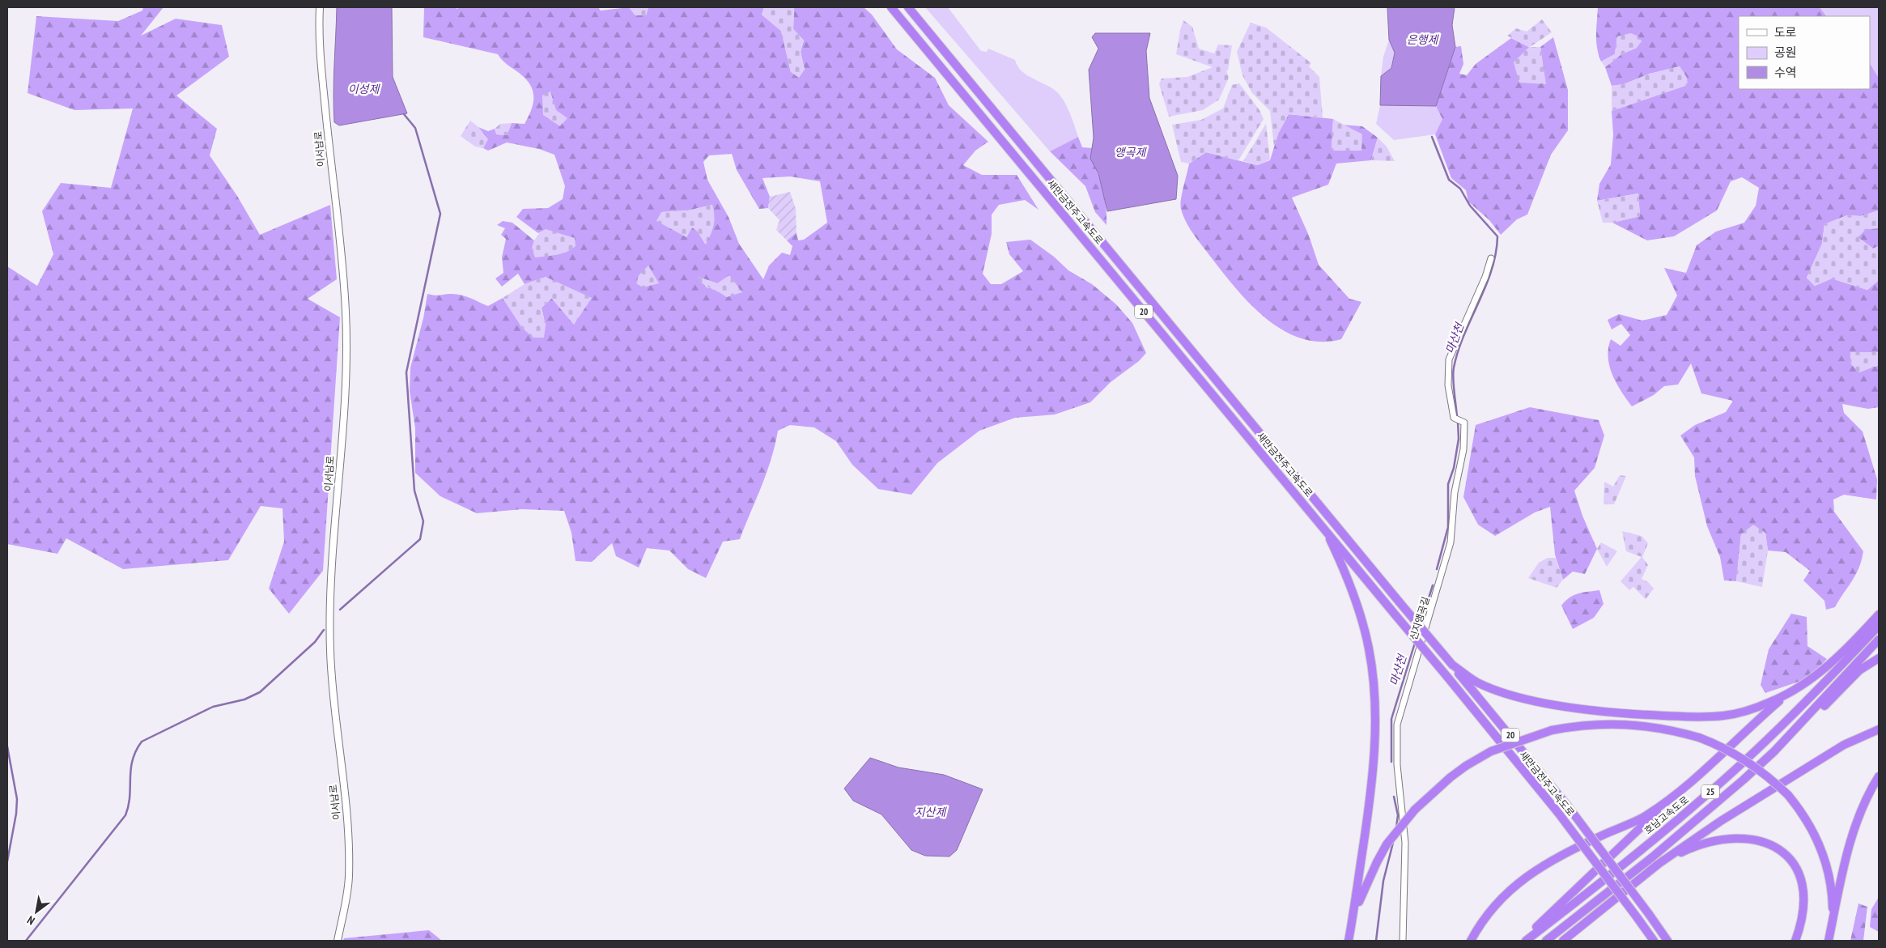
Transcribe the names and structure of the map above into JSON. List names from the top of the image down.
{
  "streets": {
    "highway": [
      "새만금전주고속도로",
      "20",
      "25",
      "호남고속도로"
    ],
    "main road": ["이서남로"],
    "street": ["신지앵곡길"]
  },
  "water": [
    "은행제",
    "이성제",
    "앵곡제",
    "마산천",
    "지산제"
  ],
  "legend": ["도로", "공원", "수역"],
  "north": "bottom left"
}
